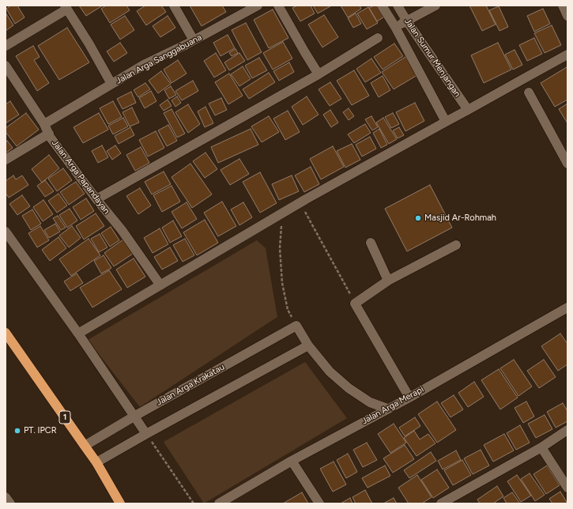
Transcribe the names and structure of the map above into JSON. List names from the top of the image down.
{
  "streets": {
    "highway": ["1"],
    "street": [
      "Jalan Sumur Menjangan",
      "Jalan Arga Sanggabuana",
      "Jalan Arga Papandayan",
      "Jalan Arga Krakatau",
      "Jalan Arga Merapi"
    ]
  },
  "crossings": [
    ["Jalan Arga Sanggabuana", "Jalan Arga Papandayan"],
    ["Jalan Arga Krakatau", "1"]
  ],
  "places": ["Masjid Ar-Rohmah", "PT. IPCR"]
}
